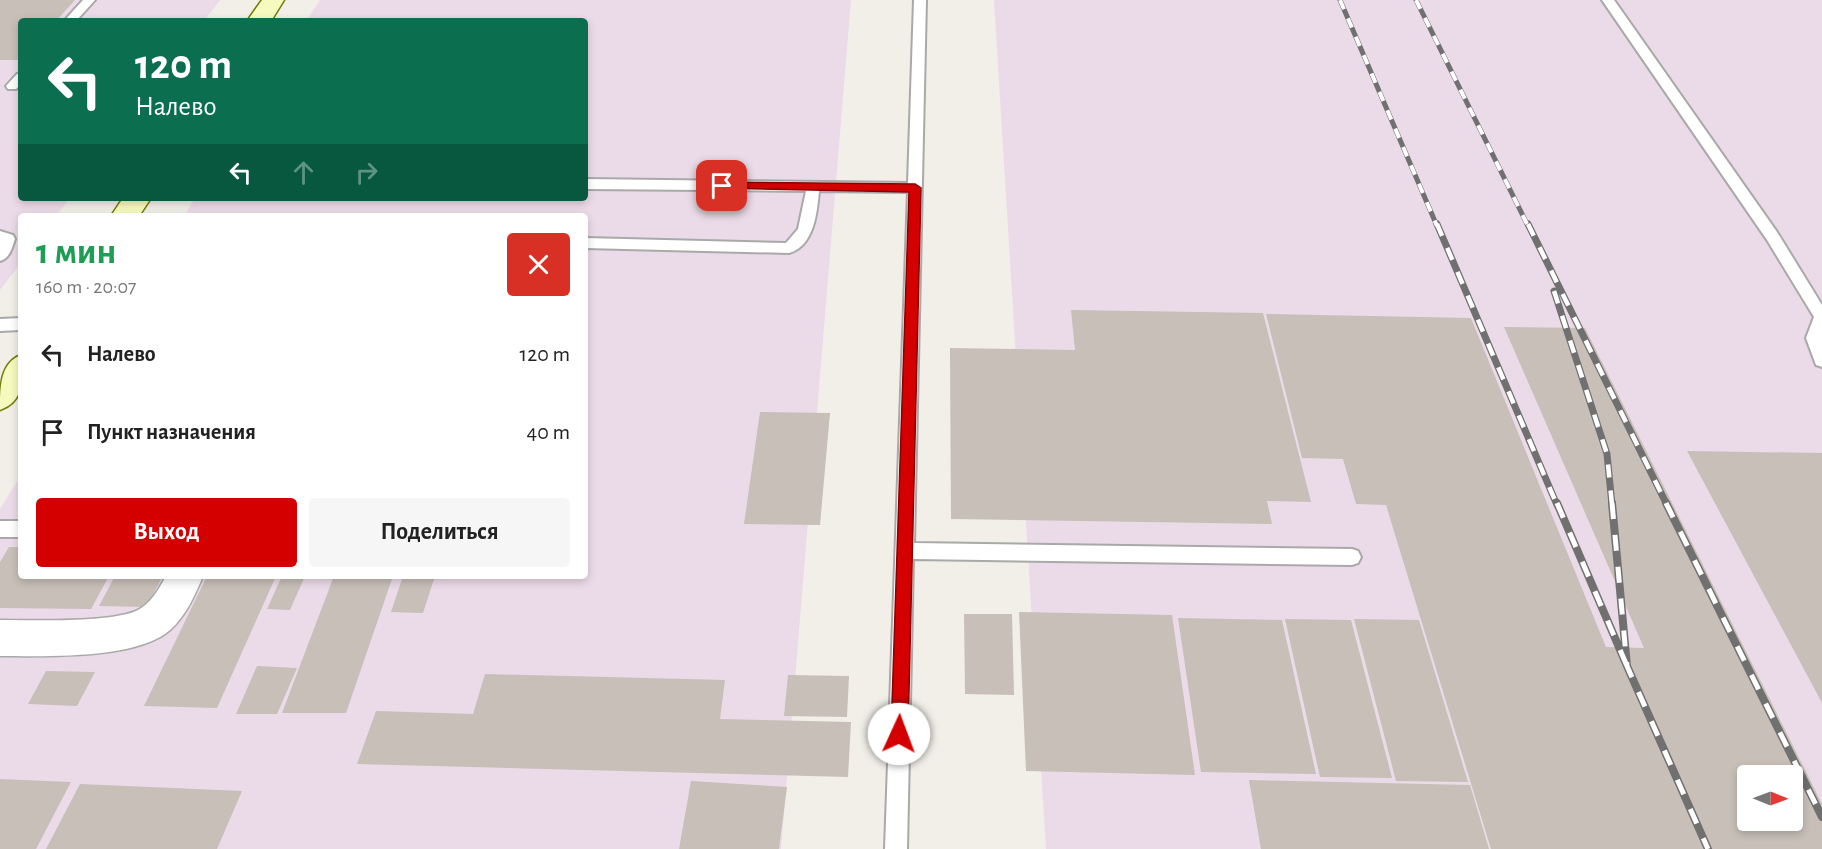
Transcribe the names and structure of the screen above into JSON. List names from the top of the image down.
{
  "north": "right",
  "page": {
    "turn": ["120 m", "Налево"],
    "heading": ["1 мин", "160 m · 20:07"],
    "list": [
      {
        "name": "Налево",
        "value": "120 m"
      },
      {
        "name": "Пункт назначения",
        "value": "40 m"
      }
    ],
    "buttons": ["Выход", "Поделиться"]
  }
}
